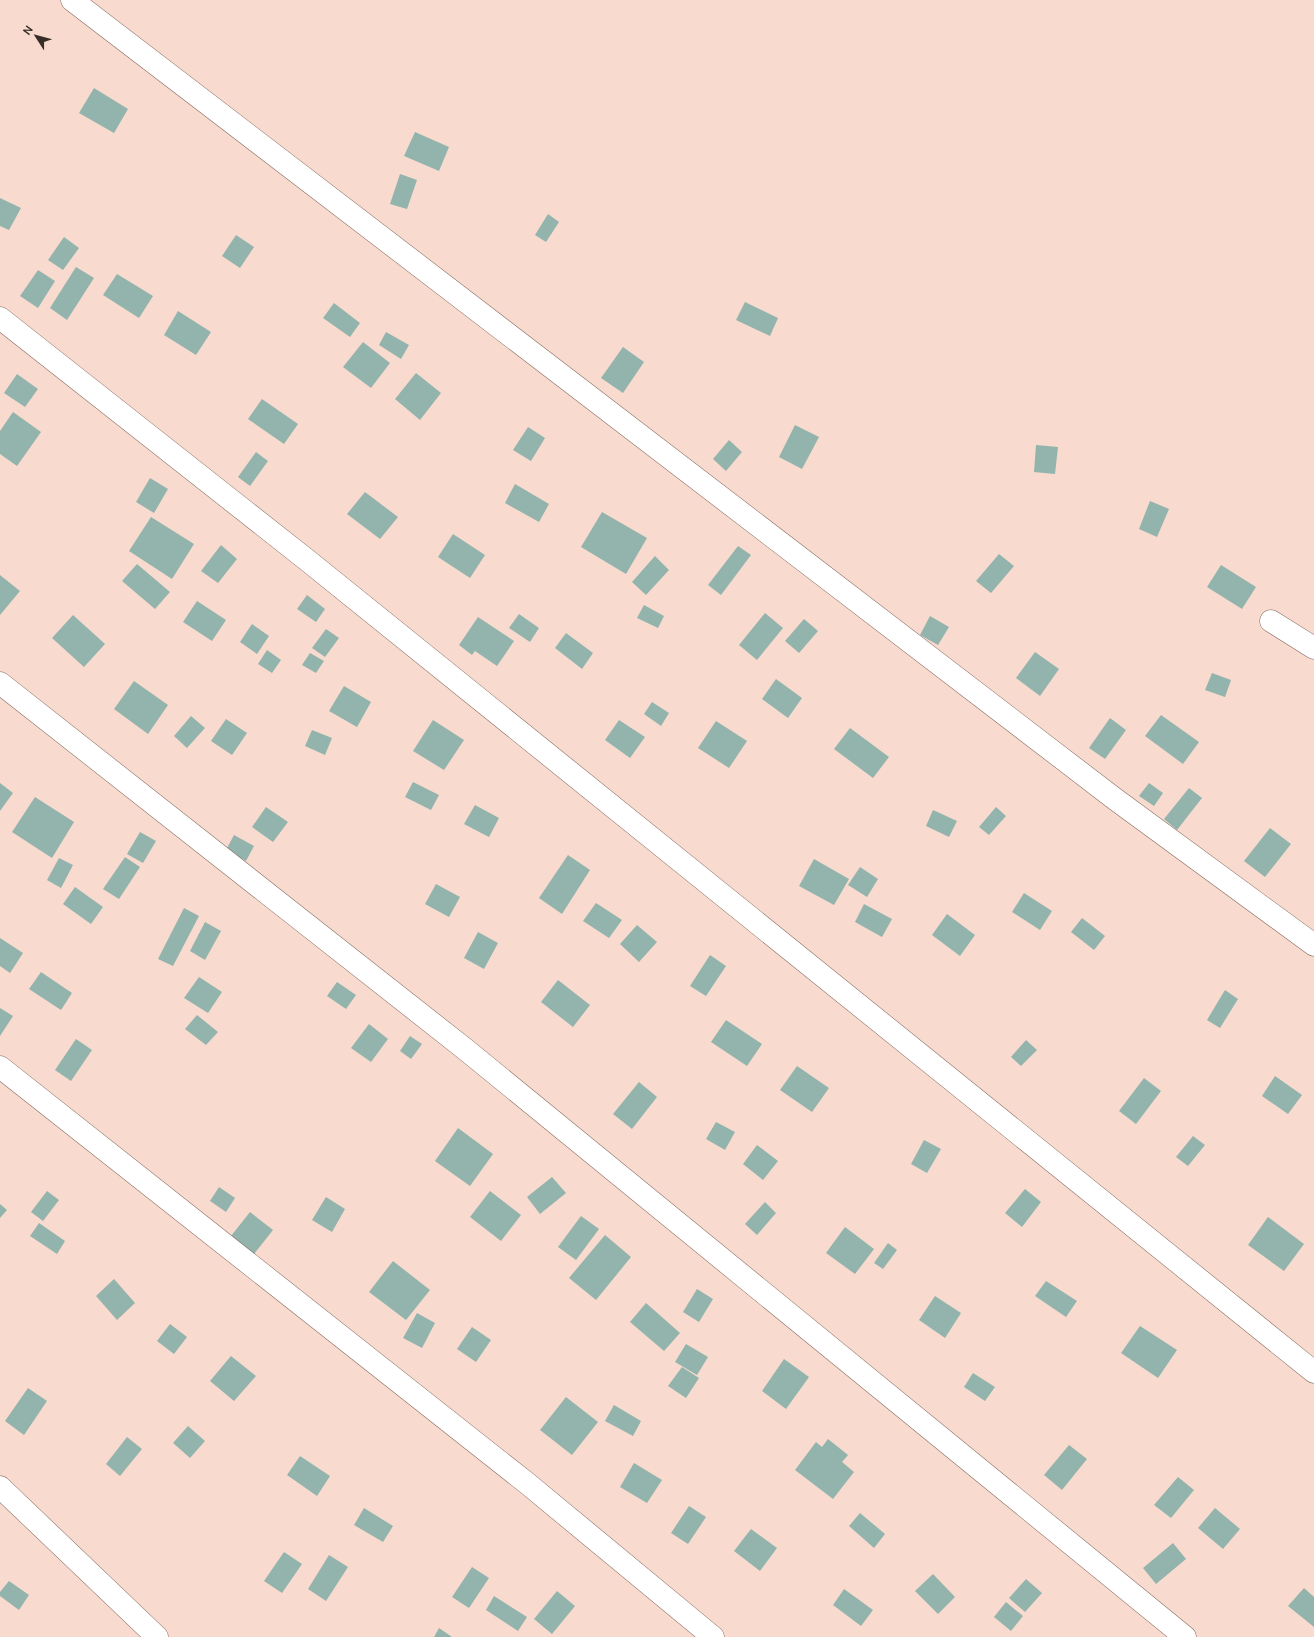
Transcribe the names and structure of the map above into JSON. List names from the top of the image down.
{
  "north": "top left"
}
